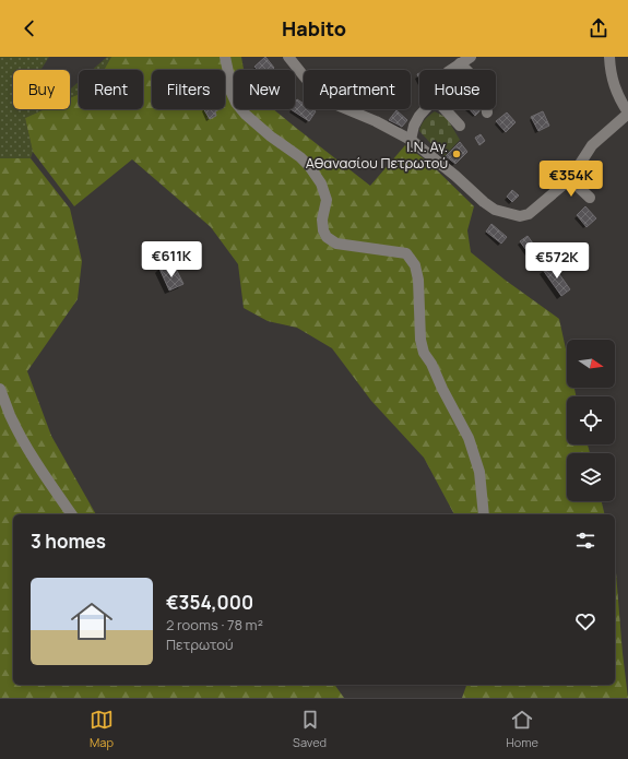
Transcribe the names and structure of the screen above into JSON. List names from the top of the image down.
{
  "places": ["Ι.Ν. Αγ. Αθανασίου Πετρωτού"],
  "north": "right",
  "page": {
    "header": "Habito",
    "chip": [
      "Buy",
      "Rent",
      "Filters",
      "New",
      "Apartment",
      "House"
    ],
    "price": ["€354K", "€611K", "€572K"],
    "heading": "3 homes",
    "list": [
      {
        "name": "€354,000",
        "note": "2 rooms · 78 m² · Πετρωτού"
      }
    ],
    "tabs": ["Map", "Saved", "Home"]
  }
}
